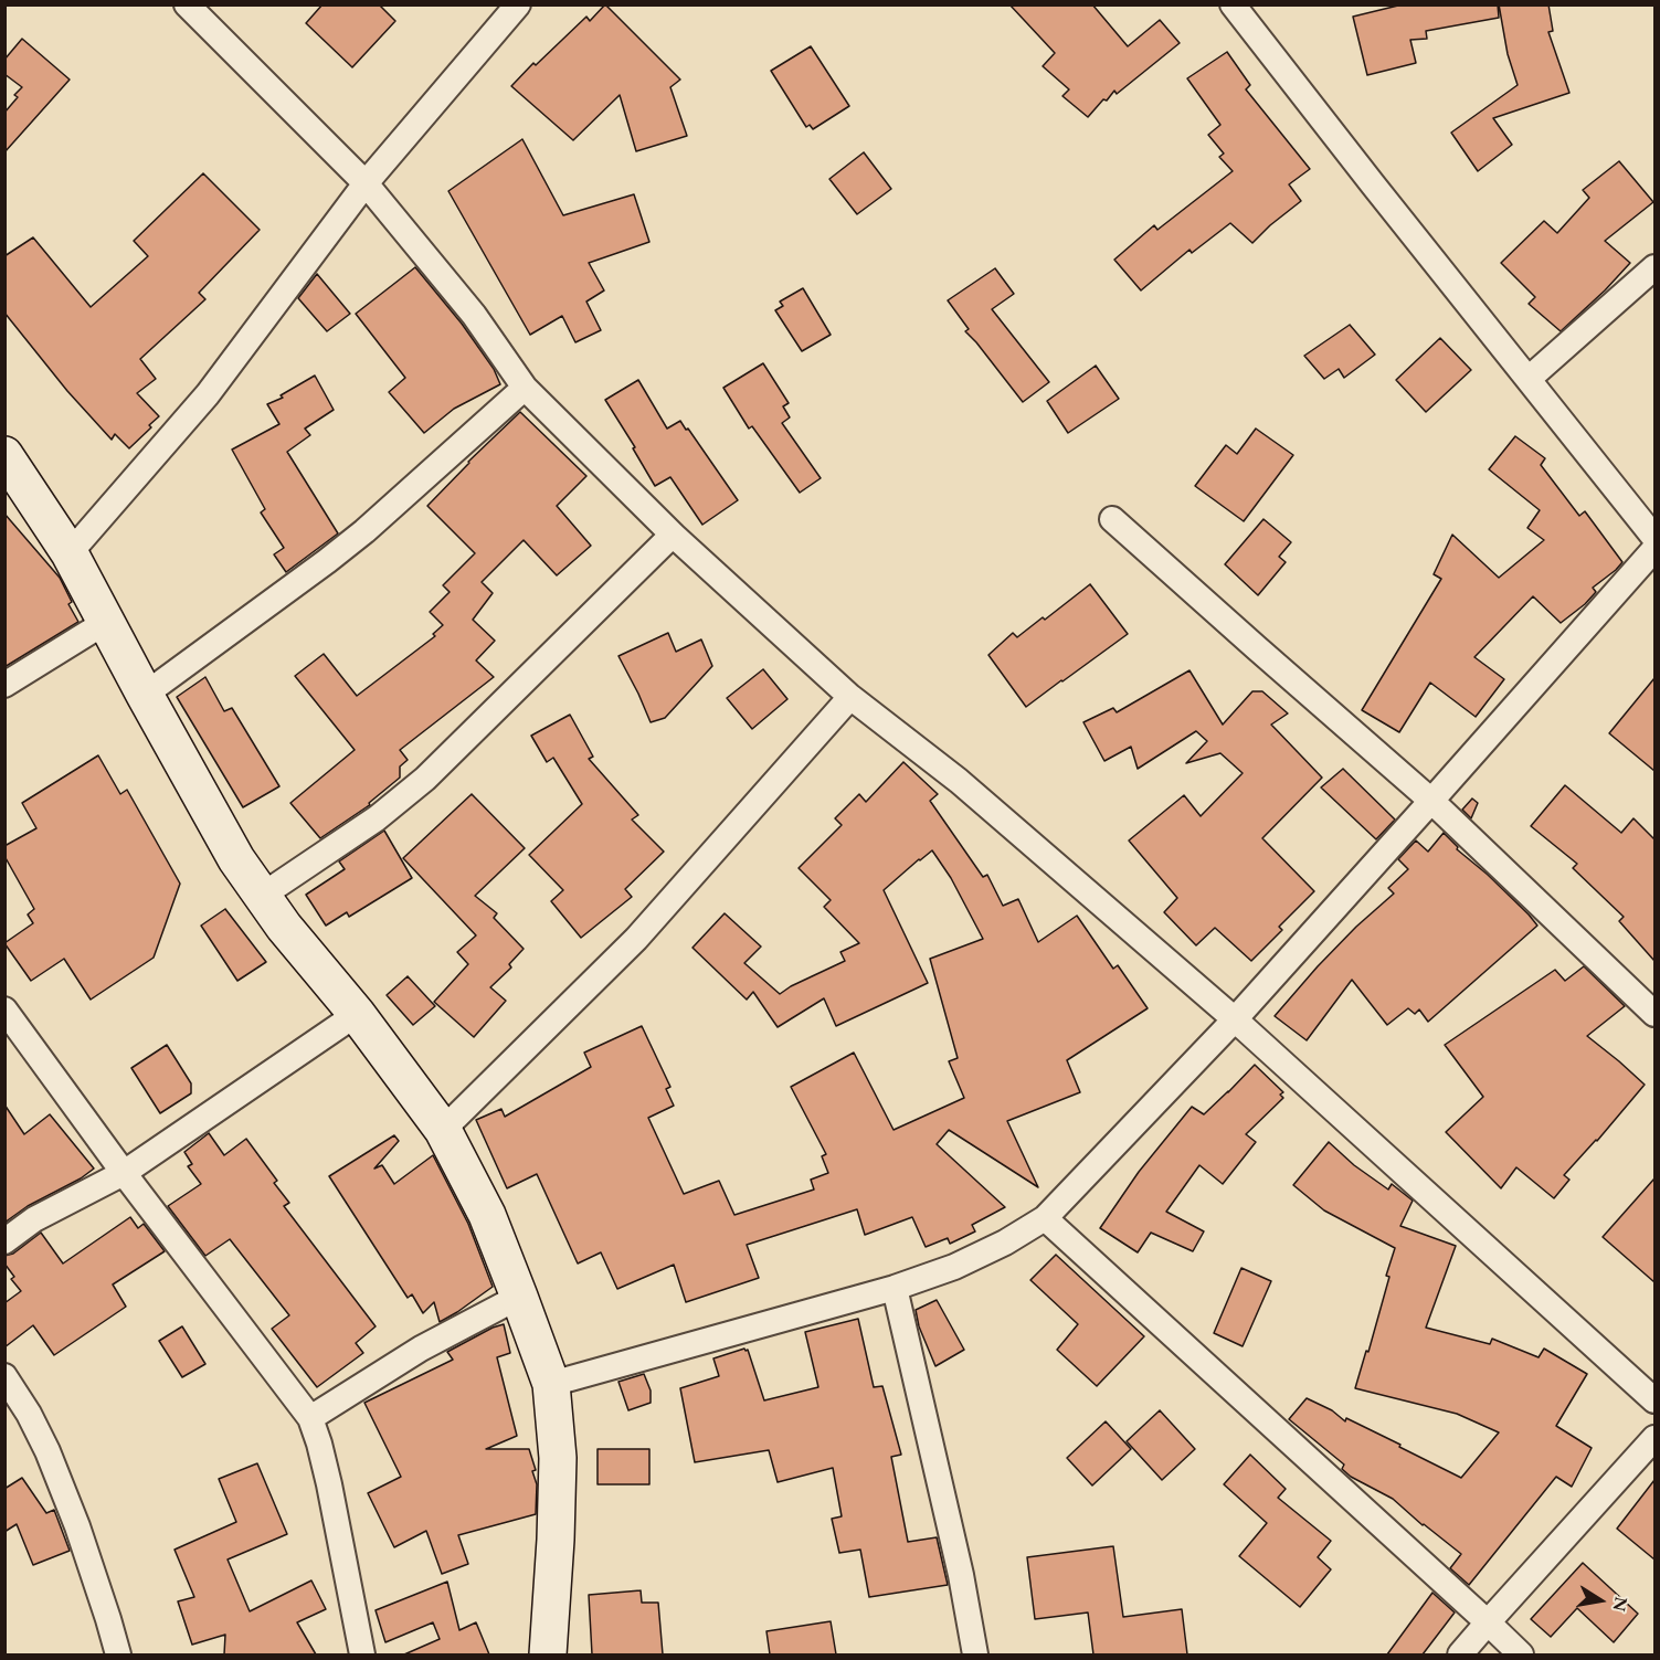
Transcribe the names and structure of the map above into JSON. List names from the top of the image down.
{
  "north": "right"
}
